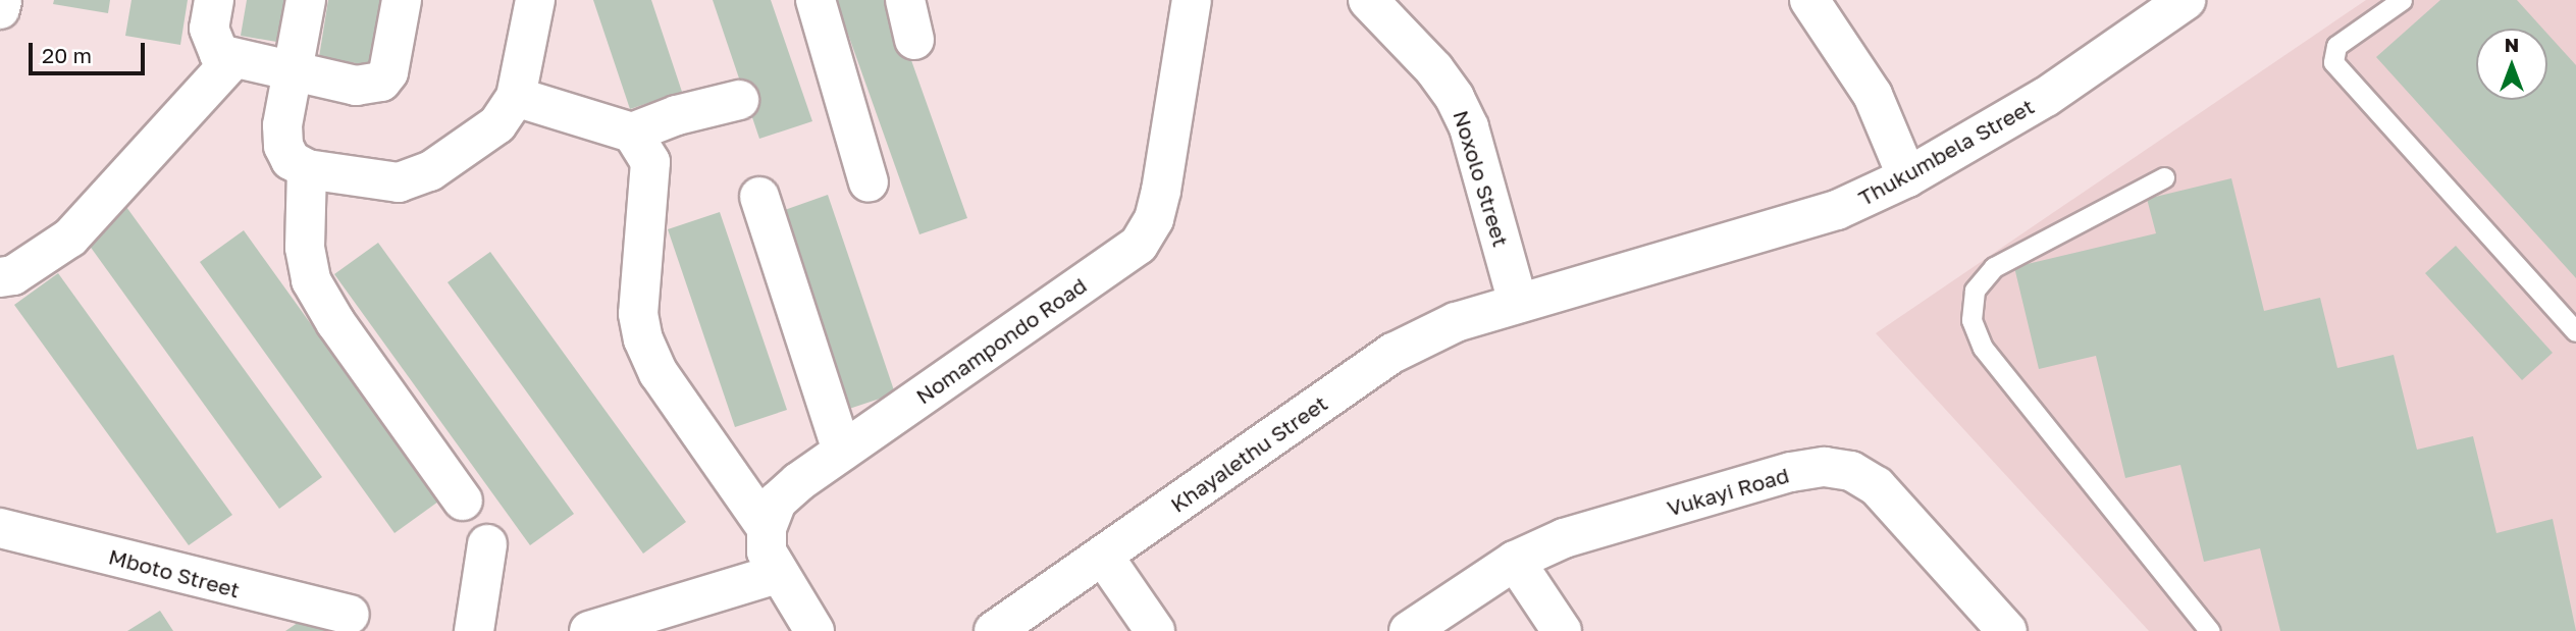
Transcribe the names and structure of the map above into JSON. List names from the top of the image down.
{
  "streets": {
    "street": [
      "Thukumbela Street",
      "Noxolo Street",
      "Nomampondo Road",
      "Khayalethu Street",
      "Vukayi Road",
      "Mboto Street"
    ]
  },
  "crossings": [
    ["Thukumbela Street", "Noxolo Street"],
    ["Thukumbela Street", "Khayalethu Street"],
    ["Noxolo Street", "Khayalethu Street"]
  ],
  "scale_bar": "20 m",
  "north": "top"
}
